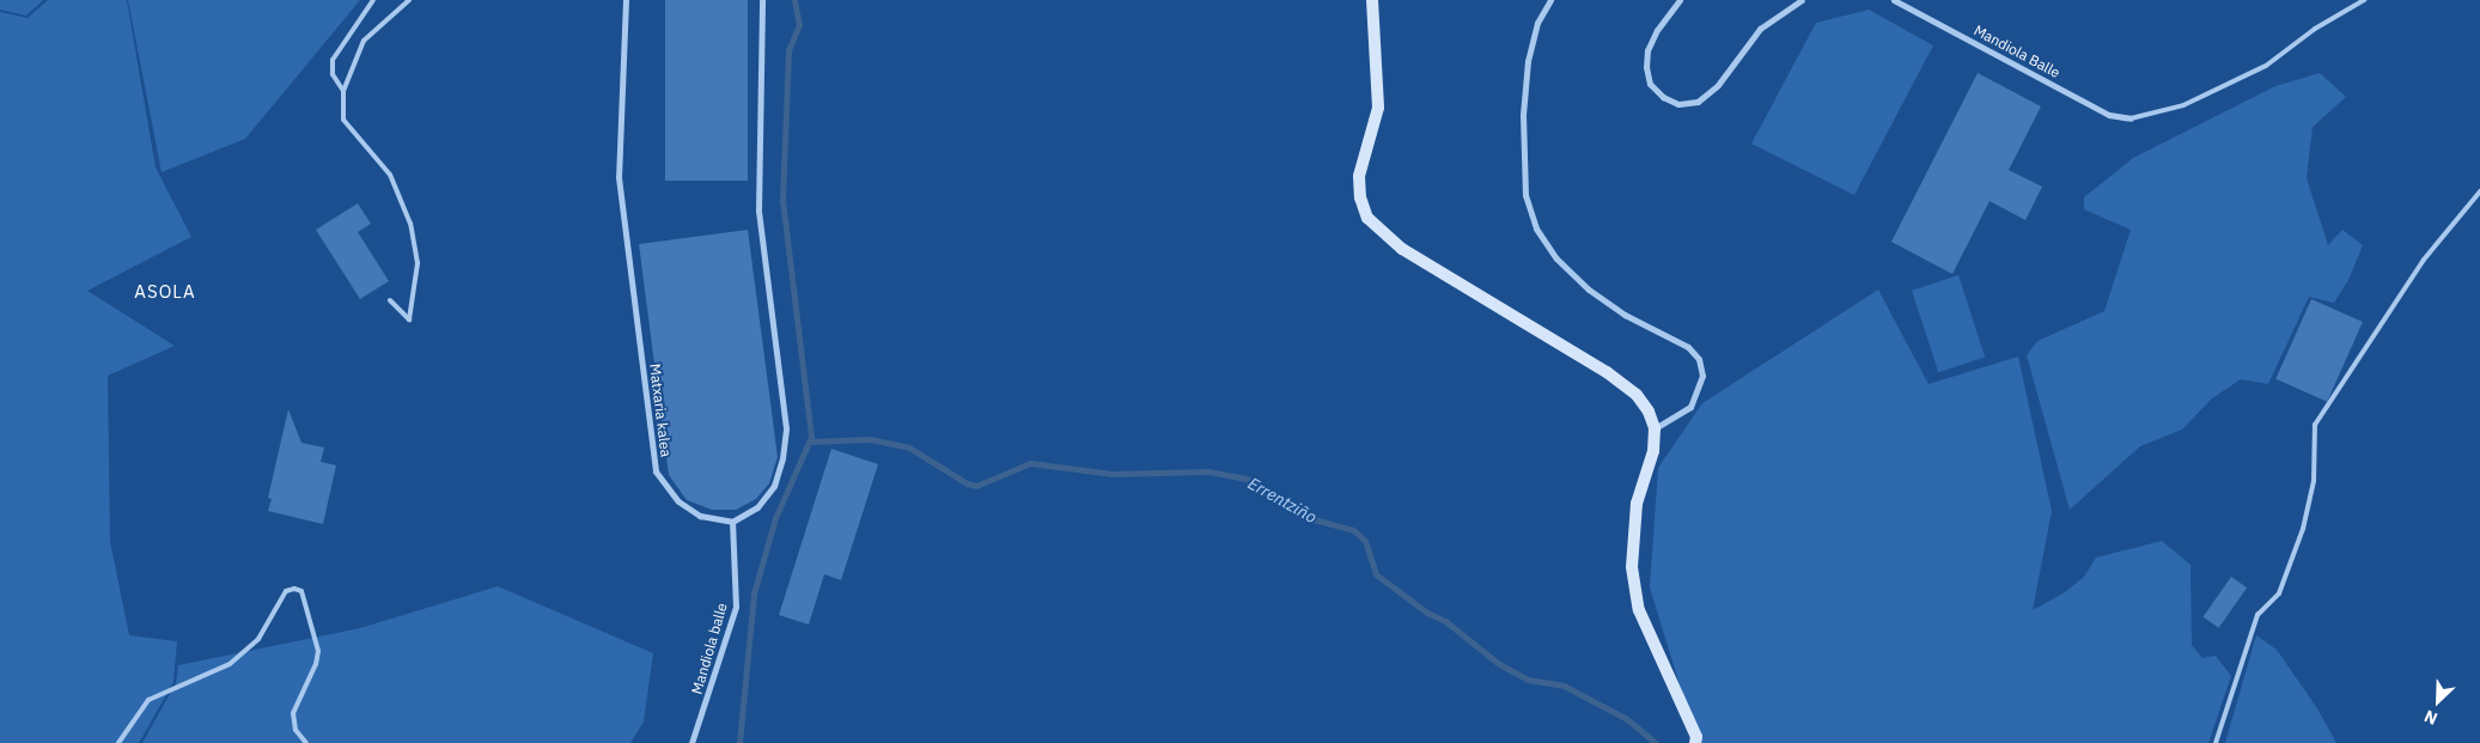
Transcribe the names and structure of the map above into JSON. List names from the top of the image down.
{
  "streets": {
    "street": ["Mandiola Balle", "Matxaria kalea", "Mandiola balle"]
  },
  "crossings": [
    ["Matxaria kalea", "Mandiola balle"]
  ],
  "districts": ["ASOLA"],
  "water": ["Errentziño"],
  "north": "bottom left"
}
